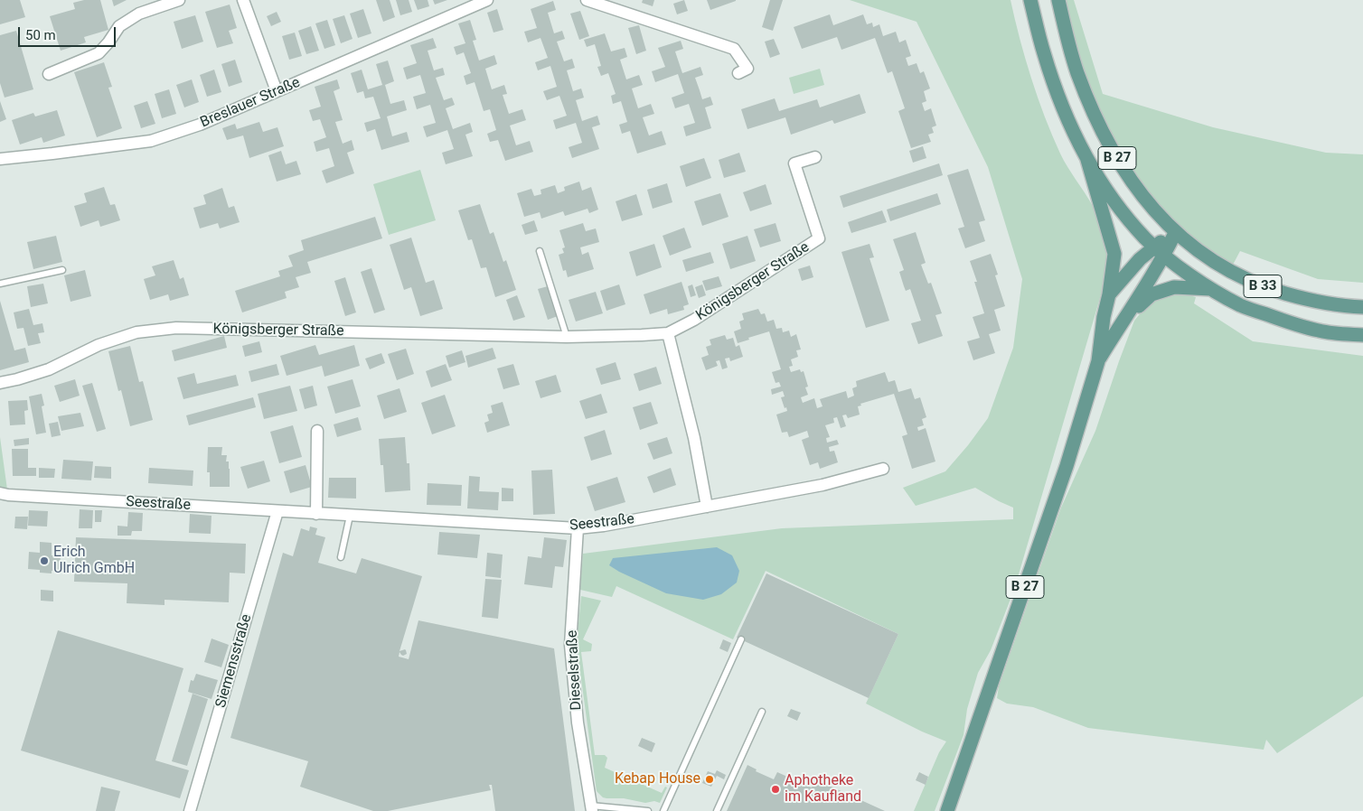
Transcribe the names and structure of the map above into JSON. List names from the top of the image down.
{
  "streets": {
    "main road": ["B 27", "B 33"],
    "street": [
      "Breslauer Straße",
      "Königsberger Straße",
      "Seestraße",
      "Siemensstraße",
      "Dieselstraße"
    ]
  },
  "crossings": [
    ["B 27", "B 33"],
    ["Seestraße", "Siemensstraße"],
    ["Seestraße", "Dieselstraße"]
  ],
  "places": ["Erich Ulrich GmbH", "Kebap House", "Aphotheke im Kaufland"],
  "scale_bar": "50 m"
}
